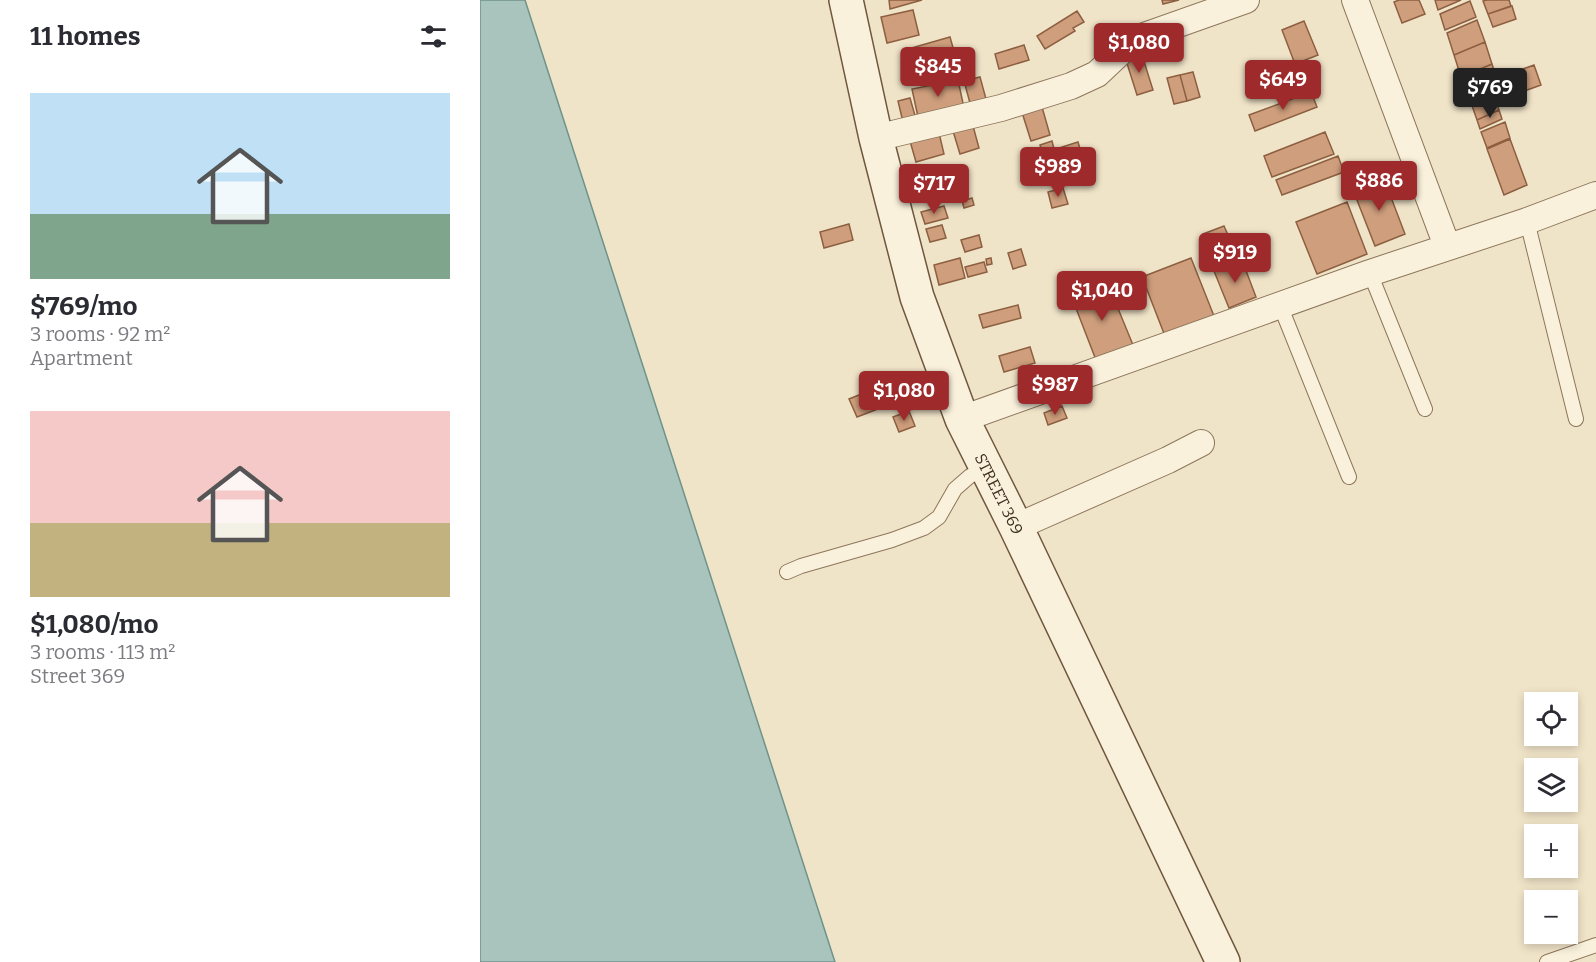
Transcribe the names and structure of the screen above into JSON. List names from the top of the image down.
{
  "streets": {
    "main road": ["STREET 369"]
  },
  "page": {
    "heading": "11 homes",
    "price": [
      "$1,080",
      "$845",
      "$649",
      "$769",
      "$989",
      "$886",
      "$717",
      "$919",
      "$1,040",
      "$987",
      "$1,080"
    ],
    "list": [
      {
        "name": "$769/mo",
        "note": "3 rooms · 92 m² · Apartment"
      },
      {
        "name": "$1,080/mo",
        "note": "3 rooms · 113 m² · Street 369"
      }
    ],
    "map_buttons": ["+", "−"]
  }
}
